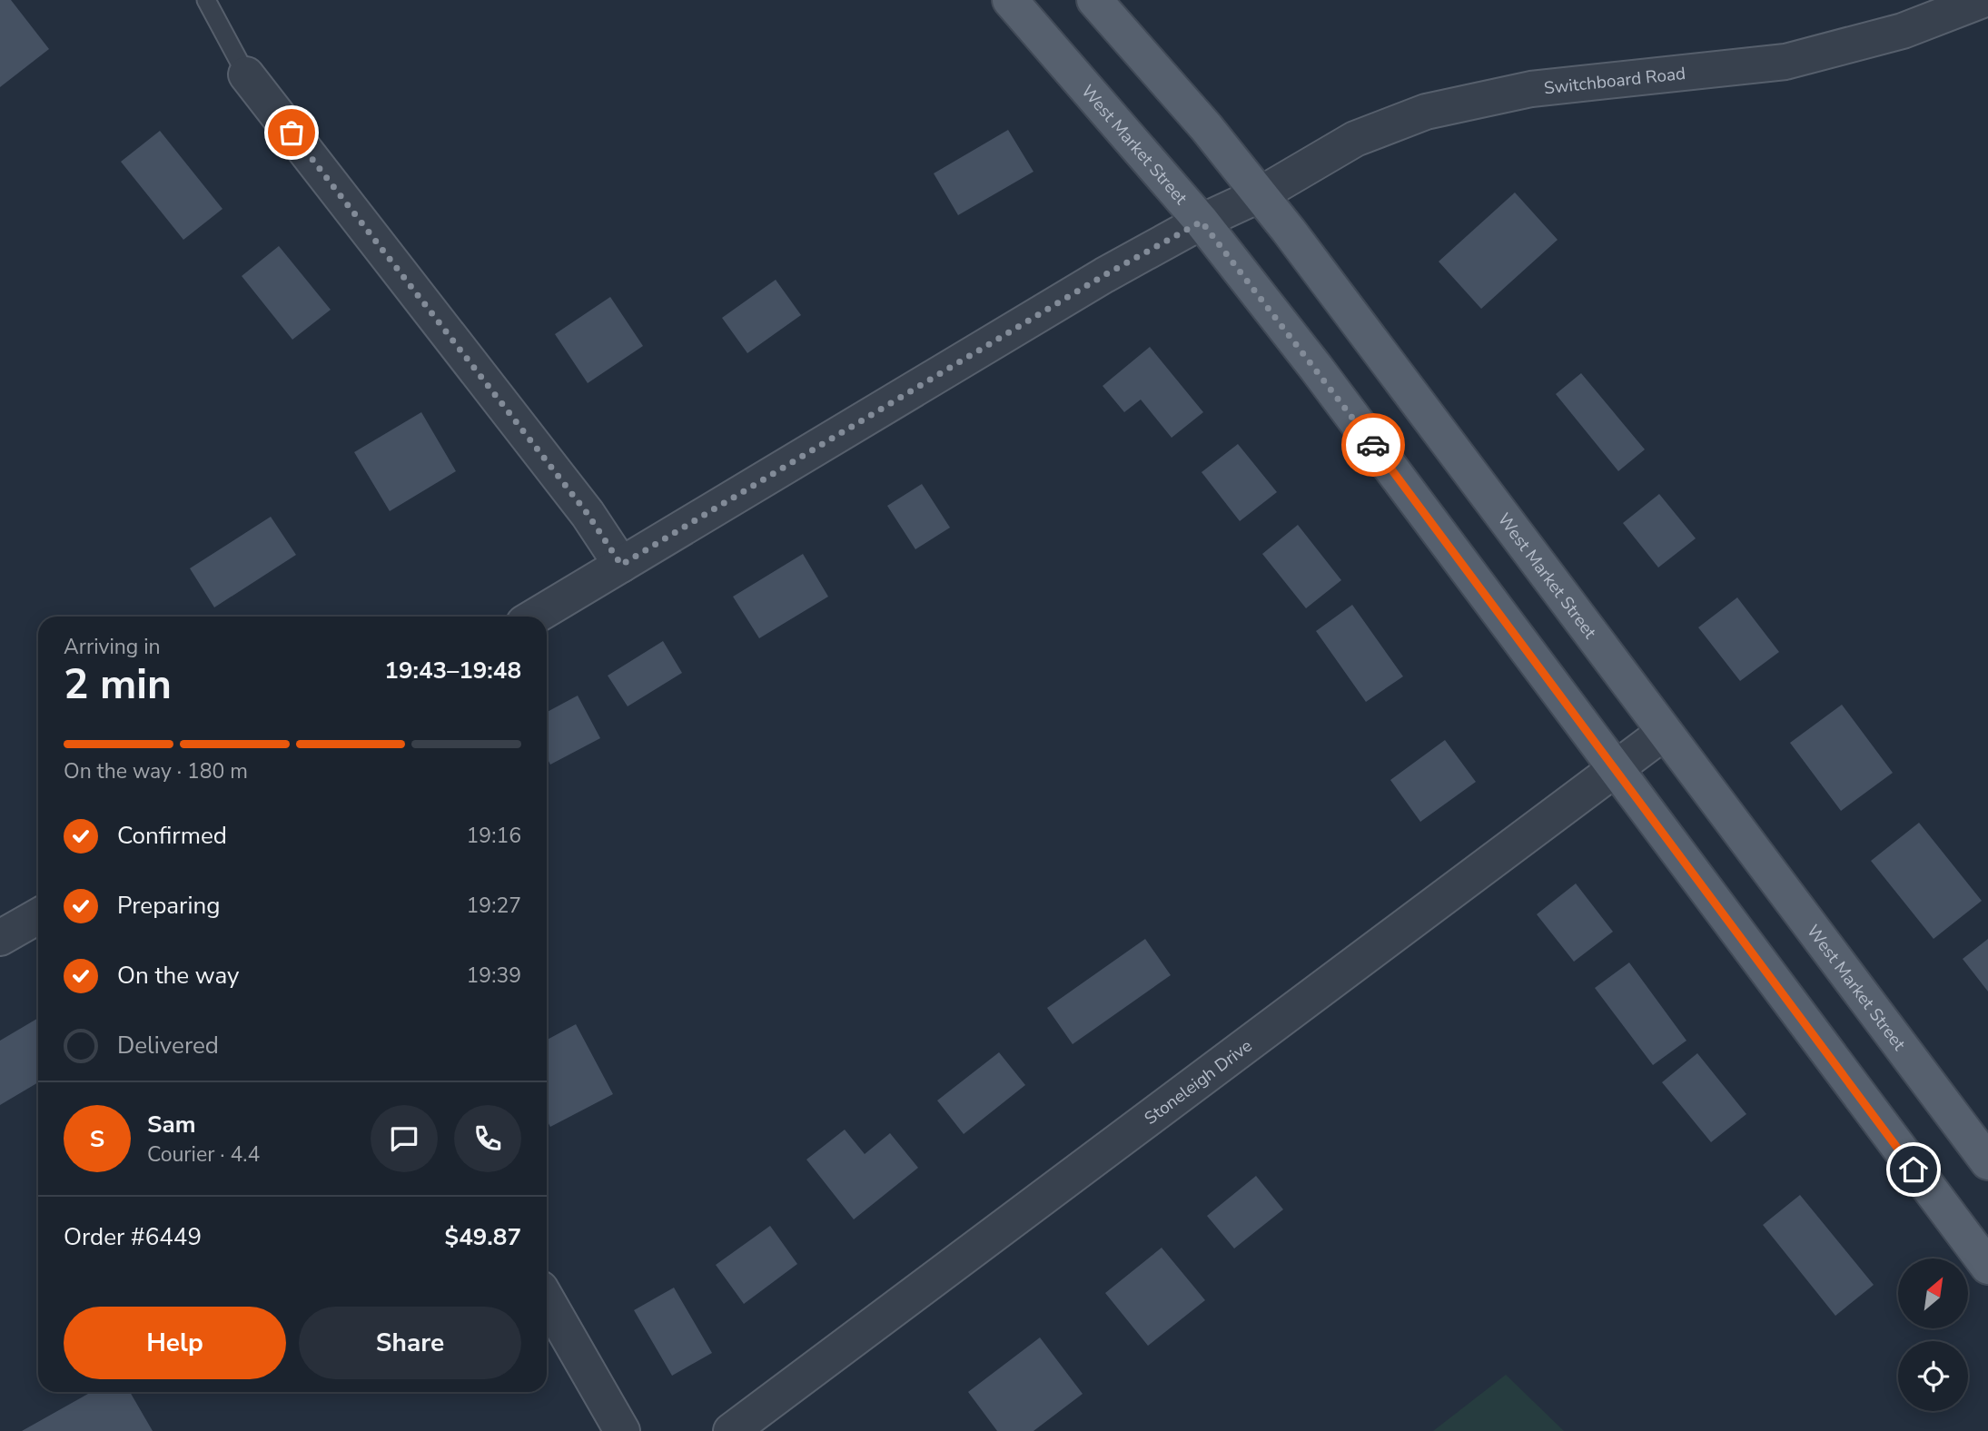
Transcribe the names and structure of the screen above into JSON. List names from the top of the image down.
{
  "streets": {
    "main road": ["West Market Street"],
    "street": ["Switchboard Road", "Stoneleigh Drive"]
  },
  "crossings": [
    ["Switchboard Road", "West Market Street"],
    ["West Market Street", "Stoneleigh Drive"]
  ],
  "north": "top right",
  "page": {
    "heading": ["2 min", "Arriving in", "19:43–19:48"],
    "panel": [
      "Sam",
      "Courier · 4.4",
      "Order #6449",
      "$49.87"
    ],
    "bar": "On the way · 180 m",
    "list": [
      ["Confirmed", "19:16"],
      ["Preparing", "19:27"],
      ["On the way", "19:39"],
      "Delivered"
    ],
    "round": "S",
    "buttons": ["Help", "Share"]
  }
}
